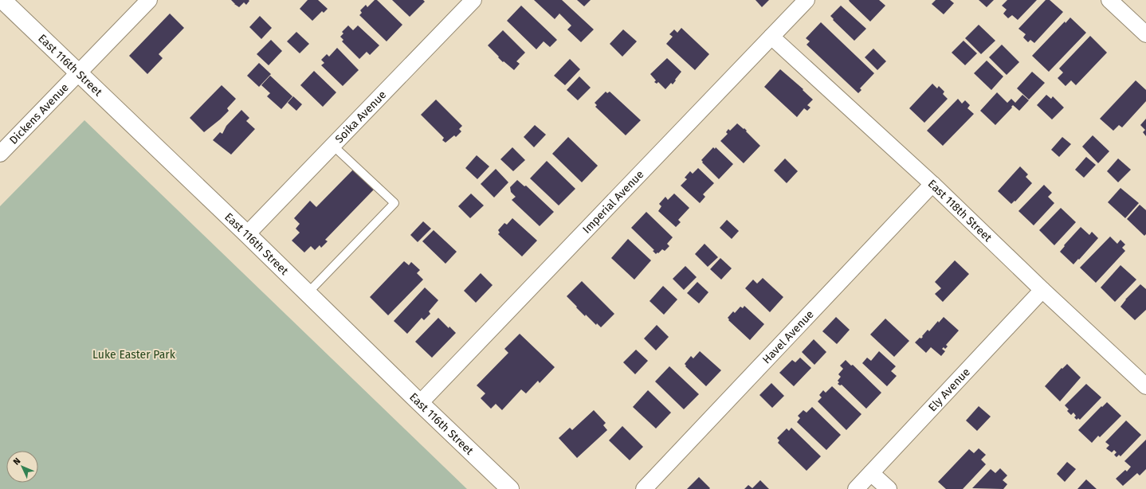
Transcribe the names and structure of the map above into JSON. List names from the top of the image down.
{
  "streets": {
    "main road": ["East 116th Street"],
    "street": [
      "Dickens Avenue",
      "Soika Avenue",
      "Imperial Avenue",
      "East 118th Street",
      "Havel Avenue",
      "Ely Avenue"
    ]
  },
  "crossings": [
    ["East 116th Street", "Dickens Avenue"],
    ["East 116th Street", "Soika Avenue"],
    ["East 116th Street", "Imperial Avenue"],
    ["Imperial Avenue", "East 118th Street"],
    ["East 118th Street", "Havel Avenue"],
    ["East 118th Street", "Ely Avenue"]
  ],
  "parks": ["Luke Easter Park"],
  "north": "top left"
}
